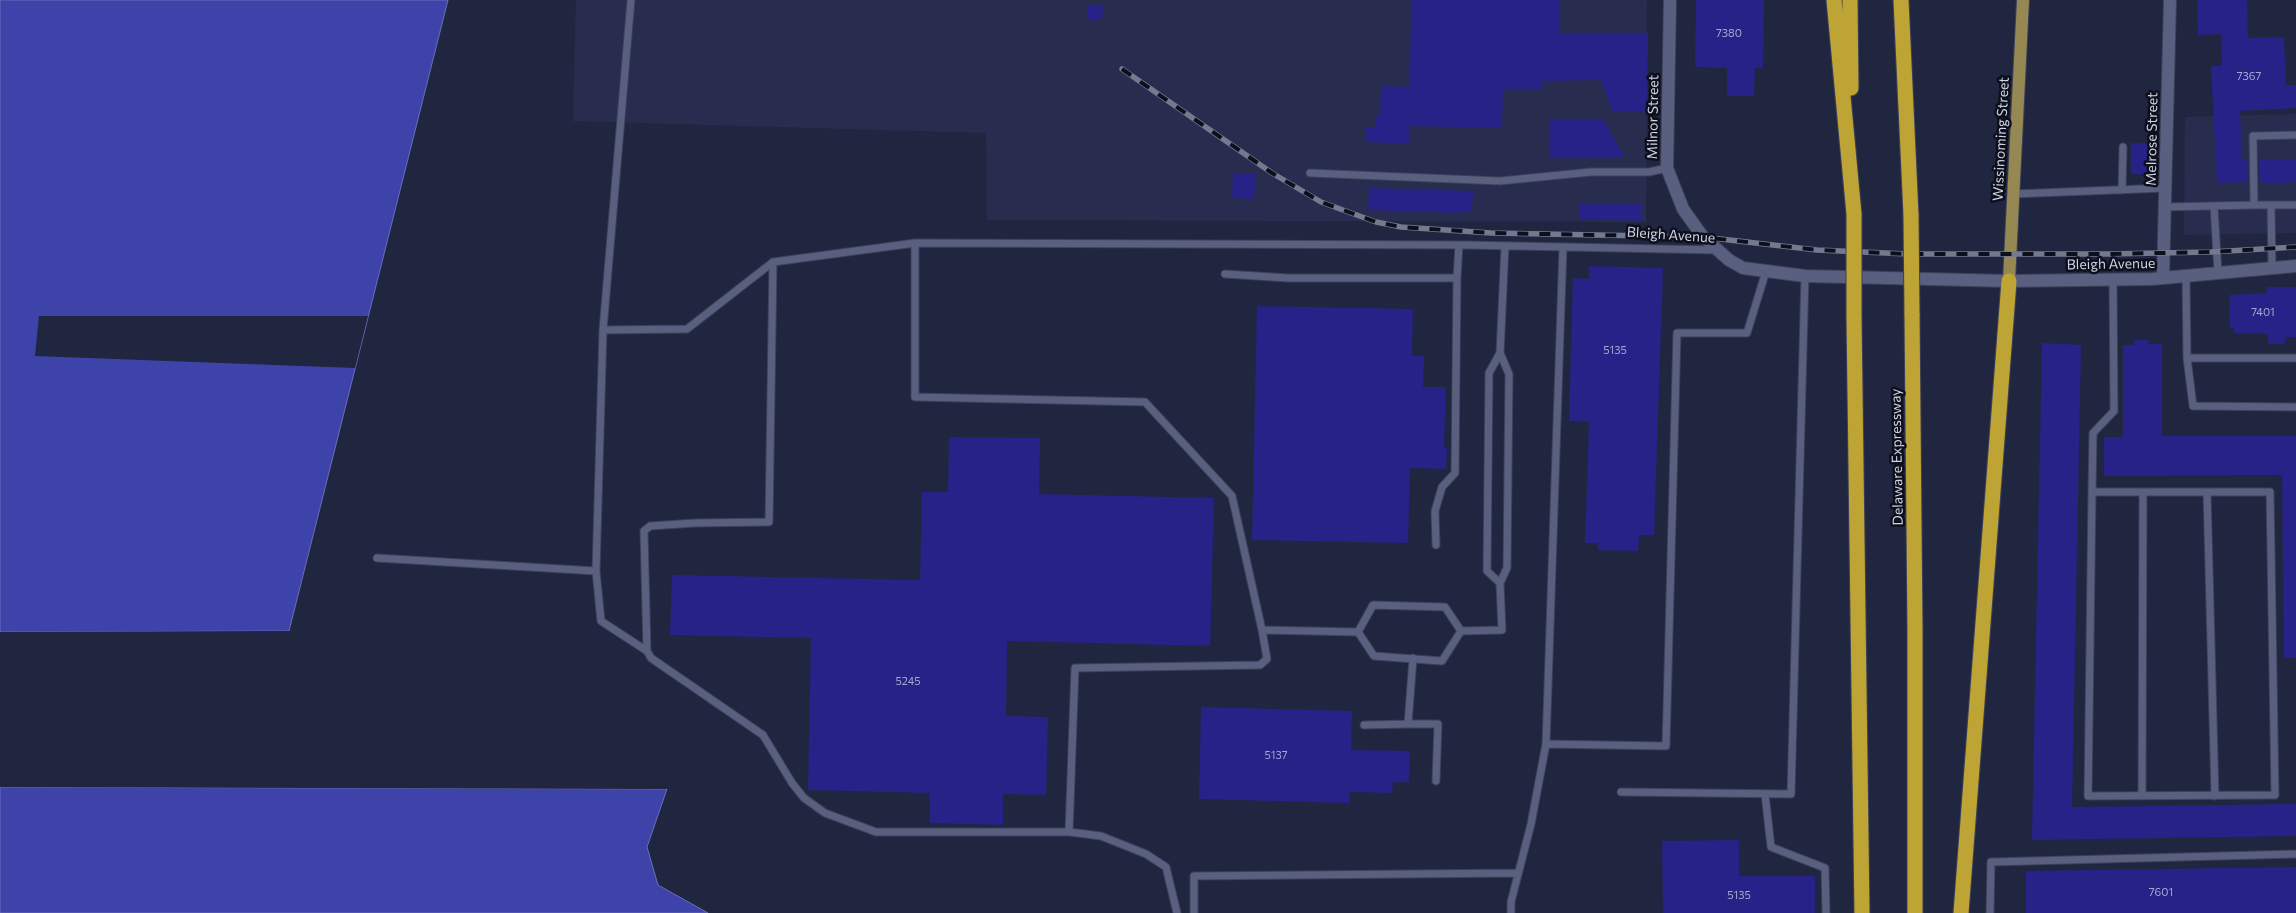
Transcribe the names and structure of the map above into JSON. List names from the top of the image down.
{
  "streets": {
    "highway": ["Delaware Expressway"],
    "main road": [
      "Milnor Street",
      "Wissinoming Street",
      "Melrose Street",
      "Bleigh Avenue"
    ]
  },
  "crossings": [
    ["Milnor Street", "Bleigh Avenue"],
    ["Wissinoming Street", "Bleigh Avenue"],
    ["Melrose Street", "Bleigh Avenue"]
  ],
  "house_numbers": [
    "7380",
    "7367",
    "7401",
    "5135",
    "5245",
    "5137",
    "7601",
    "5135"
  ]
}
